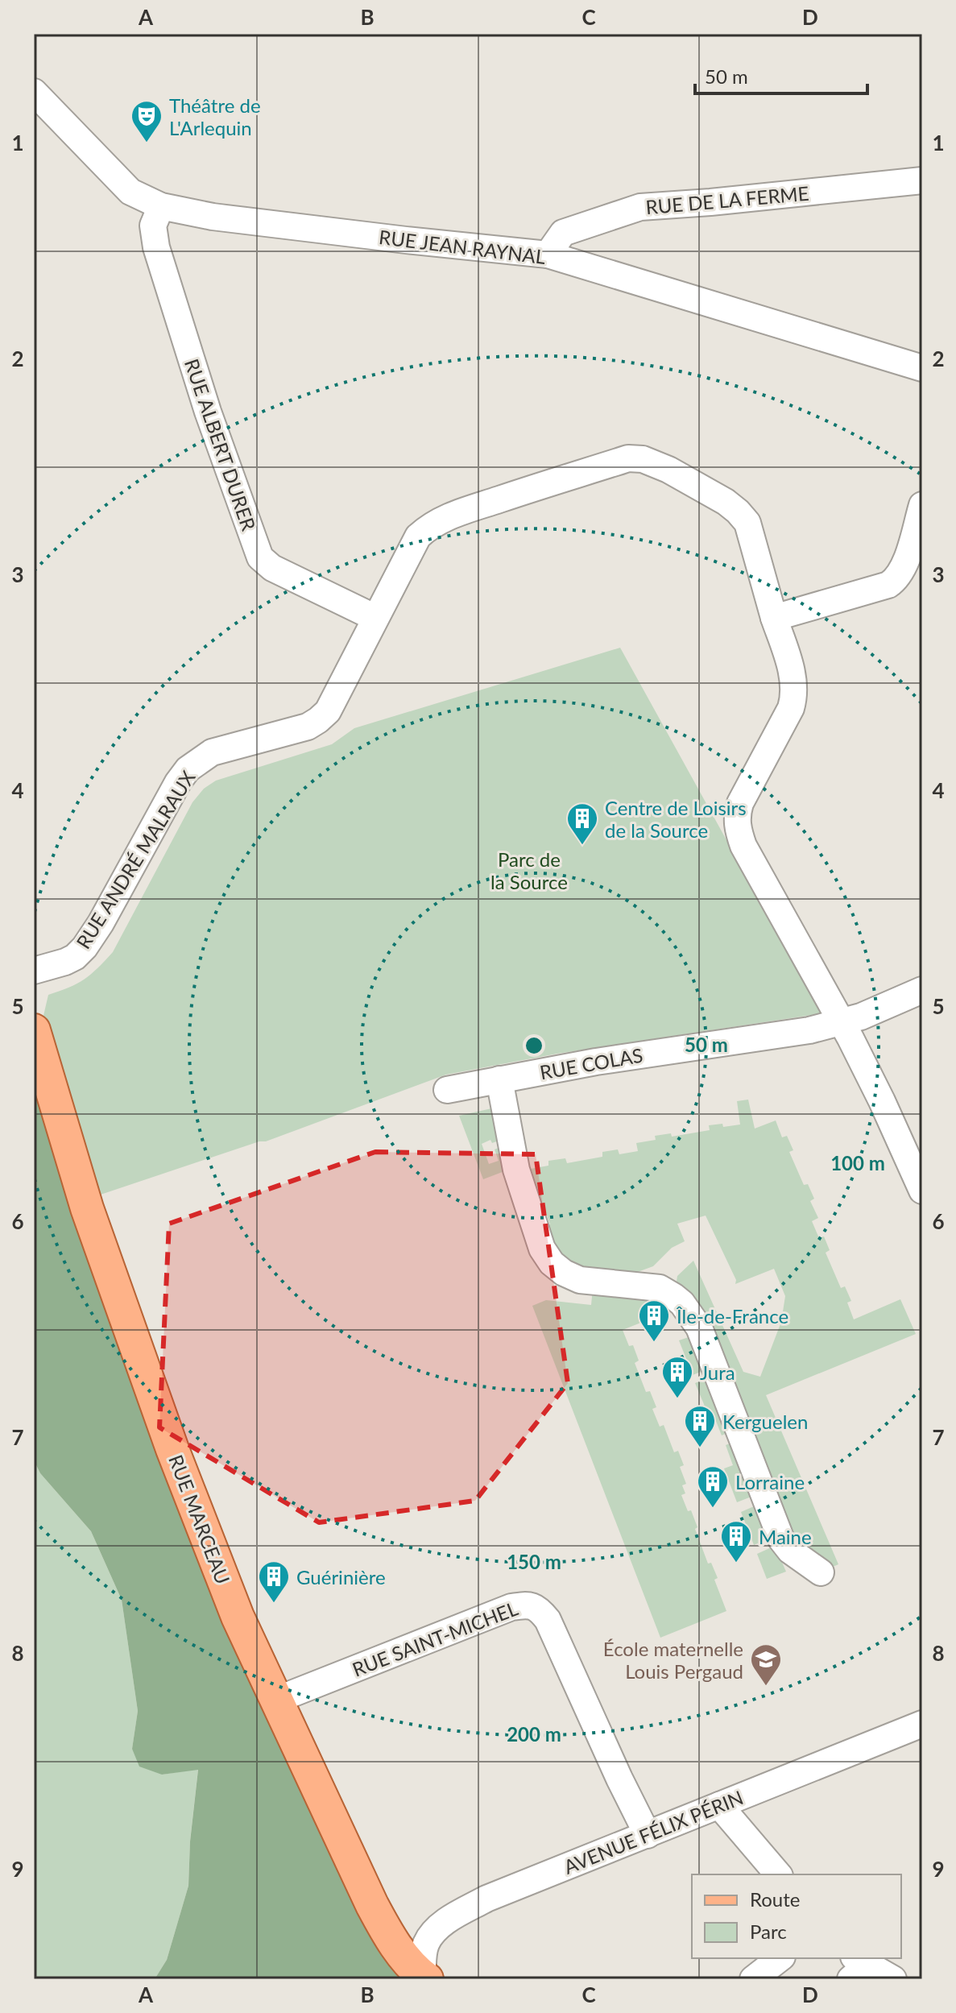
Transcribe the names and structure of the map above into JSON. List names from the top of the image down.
{
  "streets": {
    "main road": ["RUE MARCEAU"],
    "street": [
      "RUE DE LA FERME",
      "RUE JEAN RAYNAL",
      "RUE ALBERT DURER",
      "RUE ANDRÉ MALRAUX",
      "RUE COLAS",
      "RUE SAINT-MICHEL",
      "AVENUE FÉLIX PÉRIN"
    ]
  },
  "crossings": [
    ["RUE DE LA FERME", "RUE JEAN RAYNAL"],
    ["RUE JEAN RAYNAL", "RUE ALBERT DURER"],
    ["RUE ALBERT DURER", "RUE ANDRÉ MALRAUX"],
    ["RUE ANDRÉ MALRAUX", "RUE COLAS"],
    ["RUE MARCEAU", "RUE SAINT-MICHEL"],
    ["RUE MARCEAU", "AVENUE FÉLIX PÉRIN"],
    ["RUE SAINT-MICHEL", "AVENUE FÉLIX PÉRIN"]
  ],
  "parks": ["Parc de la Source"],
  "places": {
    "theatre": ["Théâtre de L'Arlequin"],
    "building": [
      "Centre de Loisirs de la Source",
      "Île-de-France",
      "Jura",
      "Kerguelen",
      "Lorraine",
      "Maine",
      "Guérinière"
    ],
    "school or university": ["École maternelle Louis Pergaud"]
  },
  "legend": ["Route", "Parc"],
  "scale_bar": "50 m",
  "grid": {
    "columns": [
      "A",
      "B",
      "C",
      "D"
    ],
    "rows": [
      "1",
      "2",
      "3",
      "4",
      "5",
      "6",
      "7",
      "8",
      "9"
    ]
  },
  "rings": [
    "50 m",
    "100 m",
    "150 m",
    "200 m"
  ]
}
